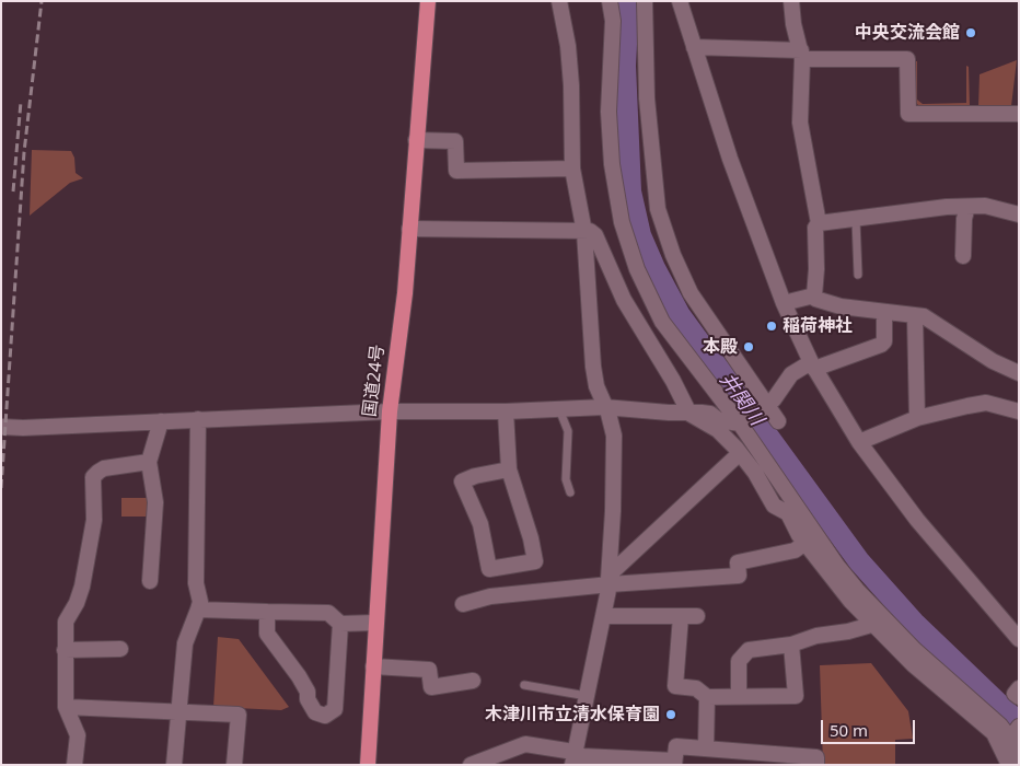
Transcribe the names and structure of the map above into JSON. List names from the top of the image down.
{
  "streets": {
    "highway": ["国道24号"]
  },
  "water": ["井関川"],
  "places": [
    "中央交流会館",
    "稲荷神社",
    "本殿",
    "木津川市立清水保育園"
  ],
  "scale_bar": "50 m"
}
